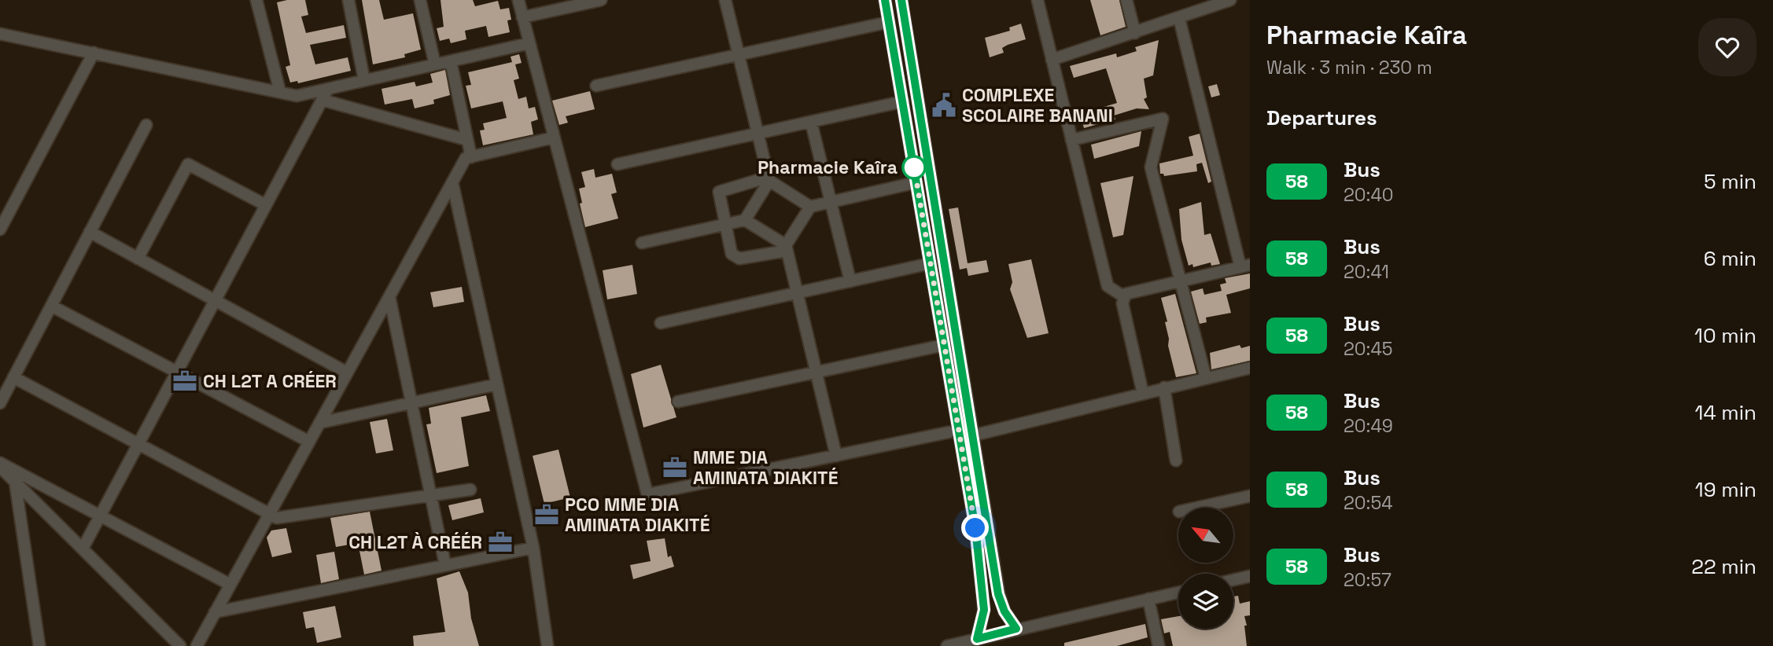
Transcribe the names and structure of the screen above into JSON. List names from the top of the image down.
{
  "places": {
    "public building": ["COMPLEXE SCOLAIRE BANANI"],
    "other": ["Pharmacie Kaîra"],
    "office": [
      "CH L2T A CRÉER",
      "MME DIA AMINATA DIAKITÉ",
      "PCO MME DIA AMINATA DIAKITÉ",
      "CH L2T À CRÉÉR"
    ]
  },
  "lines": ["bus line 58"],
  "north": "top left",
  "page": {
    "heading": [
      ["Pharmacie Kaîra", "Walk · 3 min · 230 m"],
      "Departures"
    ],
    "list": [
      {
        "mark": "58",
        "name": "Bus",
        "note": "20:40",
        "value": "5 min"
      },
      {
        "mark": "58",
        "name": "Bus",
        "note": "20:41",
        "value": "6 min"
      },
      {
        "mark": "58",
        "name": "Bus",
        "note": "20:45",
        "value": "10 min"
      },
      {
        "mark": "58",
        "name": "Bus",
        "note": "20:49",
        "value": "14 min"
      },
      {
        "mark": "58",
        "name": "Bus",
        "note": "20:54",
        "value": "19 min"
      },
      {
        "mark": "58",
        "name": "Bus",
        "note": "20:57",
        "value": "22 min"
      }
    ]
  }
}
